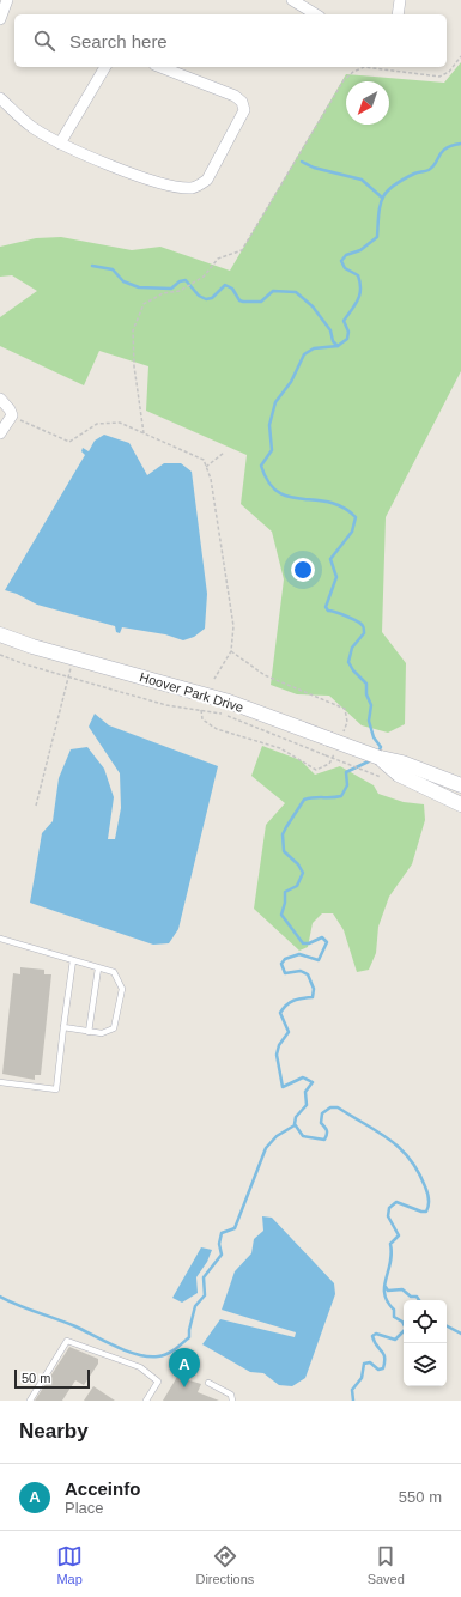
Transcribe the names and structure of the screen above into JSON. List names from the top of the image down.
{
  "streets": {
    "street": ["Hoover Park Drive"]
  },
  "scale_bar": "50 m",
  "north": "bottom left",
  "page": {
    "search": "Search here",
    "pins": "A",
    "scale": "50 m",
    "heading": "Nearby",
    "list": [
      {
        "mark": "A",
        "name": "Acceinfo",
        "note": "Place",
        "value": "550 m"
      }
    ],
    "nav": ["Map", "Directions", "Saved"]
  }
}
